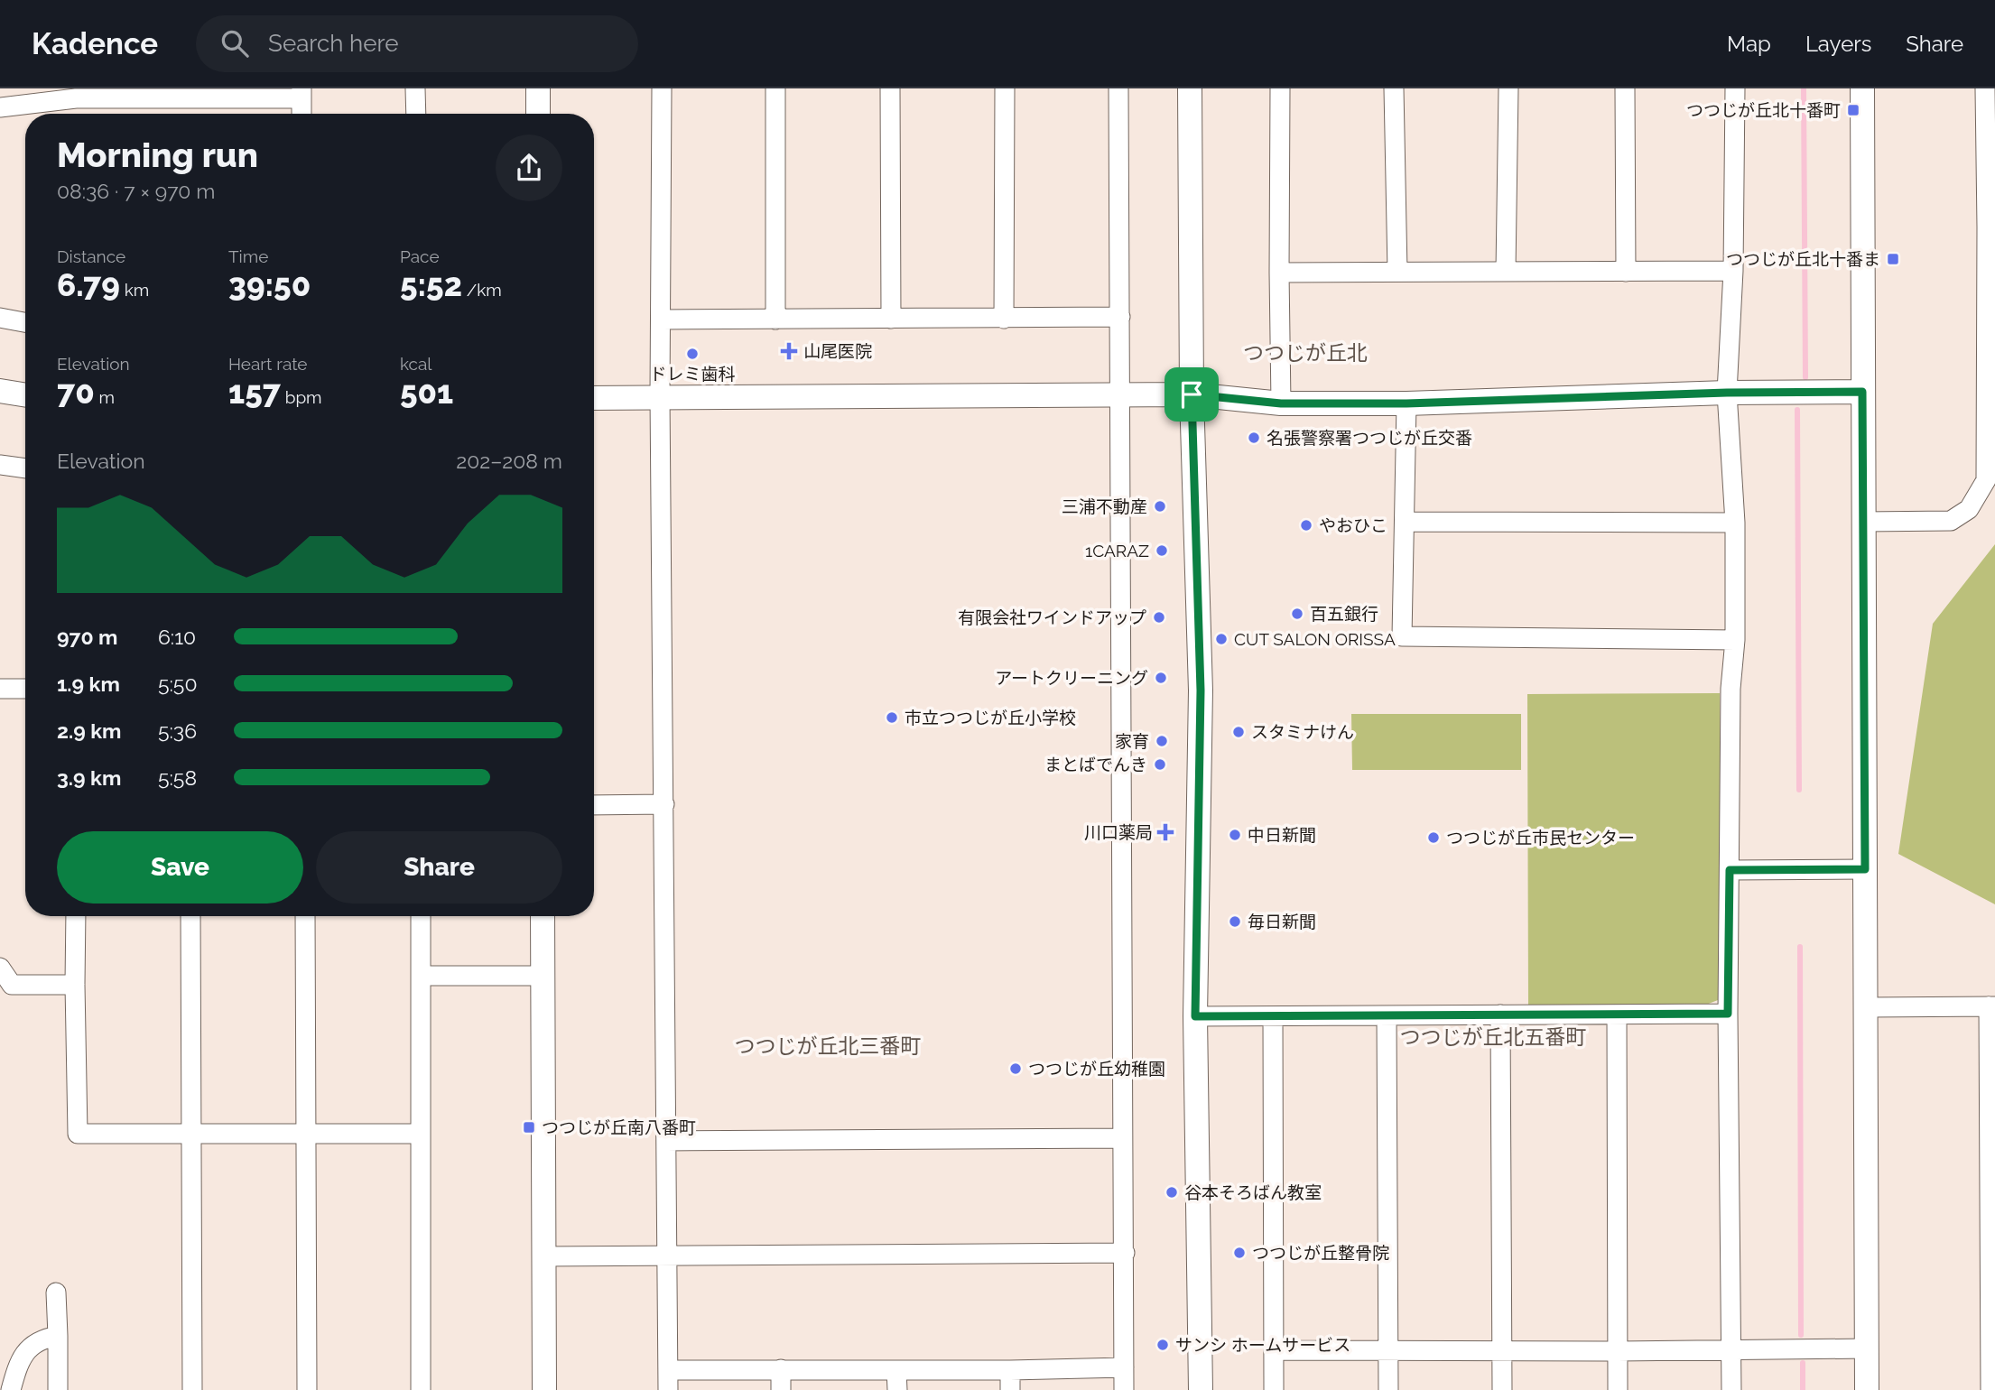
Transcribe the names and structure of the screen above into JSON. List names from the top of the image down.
{
  "districts": ["つつじが丘北", "つつじが丘北五番町", "つつじが丘北三番町"],
  "places": {
    "transit": ["つつじが丘北十番町", "つつじが丘北十番ま", "つつじが丘南八番町"],
    "health": ["山尾医院", "川口薬局"],
    "other": [
      "ドレミ歯科",
      "名張警察署つつじが丘交番",
      "三浦不動産",
      "やおひこ",
      "1CARAZ",
      "百五銀行",
      "有限会社ワインドアップ",
      "CUT SALON ORISSA",
      "アートクリーニング",
      "市立つつじが丘小学校",
      "スタミナけん",
      "家育",
      "まとばでんき",
      "中日新聞",
      "つつじが丘市民センター",
      "毎日新聞",
      "つつじが丘幼稚園",
      "谷本そろばん教室",
      "つつじが丘整骨院",
      "サンシ ホームサービス"
    ]
  },
  "page": {
    "header": "Kadence",
    "search": "Search here",
    "nav": ["Map", "Layers", "Share"],
    "heading": ["Morning run", "08:36 · 7 × 970 m"],
    "stats": [
      ["Distance", "6.79 km"],
      ["Time", "39:50"],
      ["Pace", "5:52 /km"],
      ["Elevation", "70 m"],
      ["Heart rate", "157 bpm"],
      ["kcal", "501"]
    ],
    "chart": ["Elevation", "202–208 m"],
    "list": [
      {
        "name": "970 m",
        "note": "6:10"
      },
      {
        "name": "1.9 km",
        "note": "5:50"
      },
      {
        "name": "2.9 km",
        "note": "5:36"
      },
      {
        "name": "3.9 km",
        "note": "5:58"
      }
    ],
    "buttons": ["Save", "Share"]
  }
}
